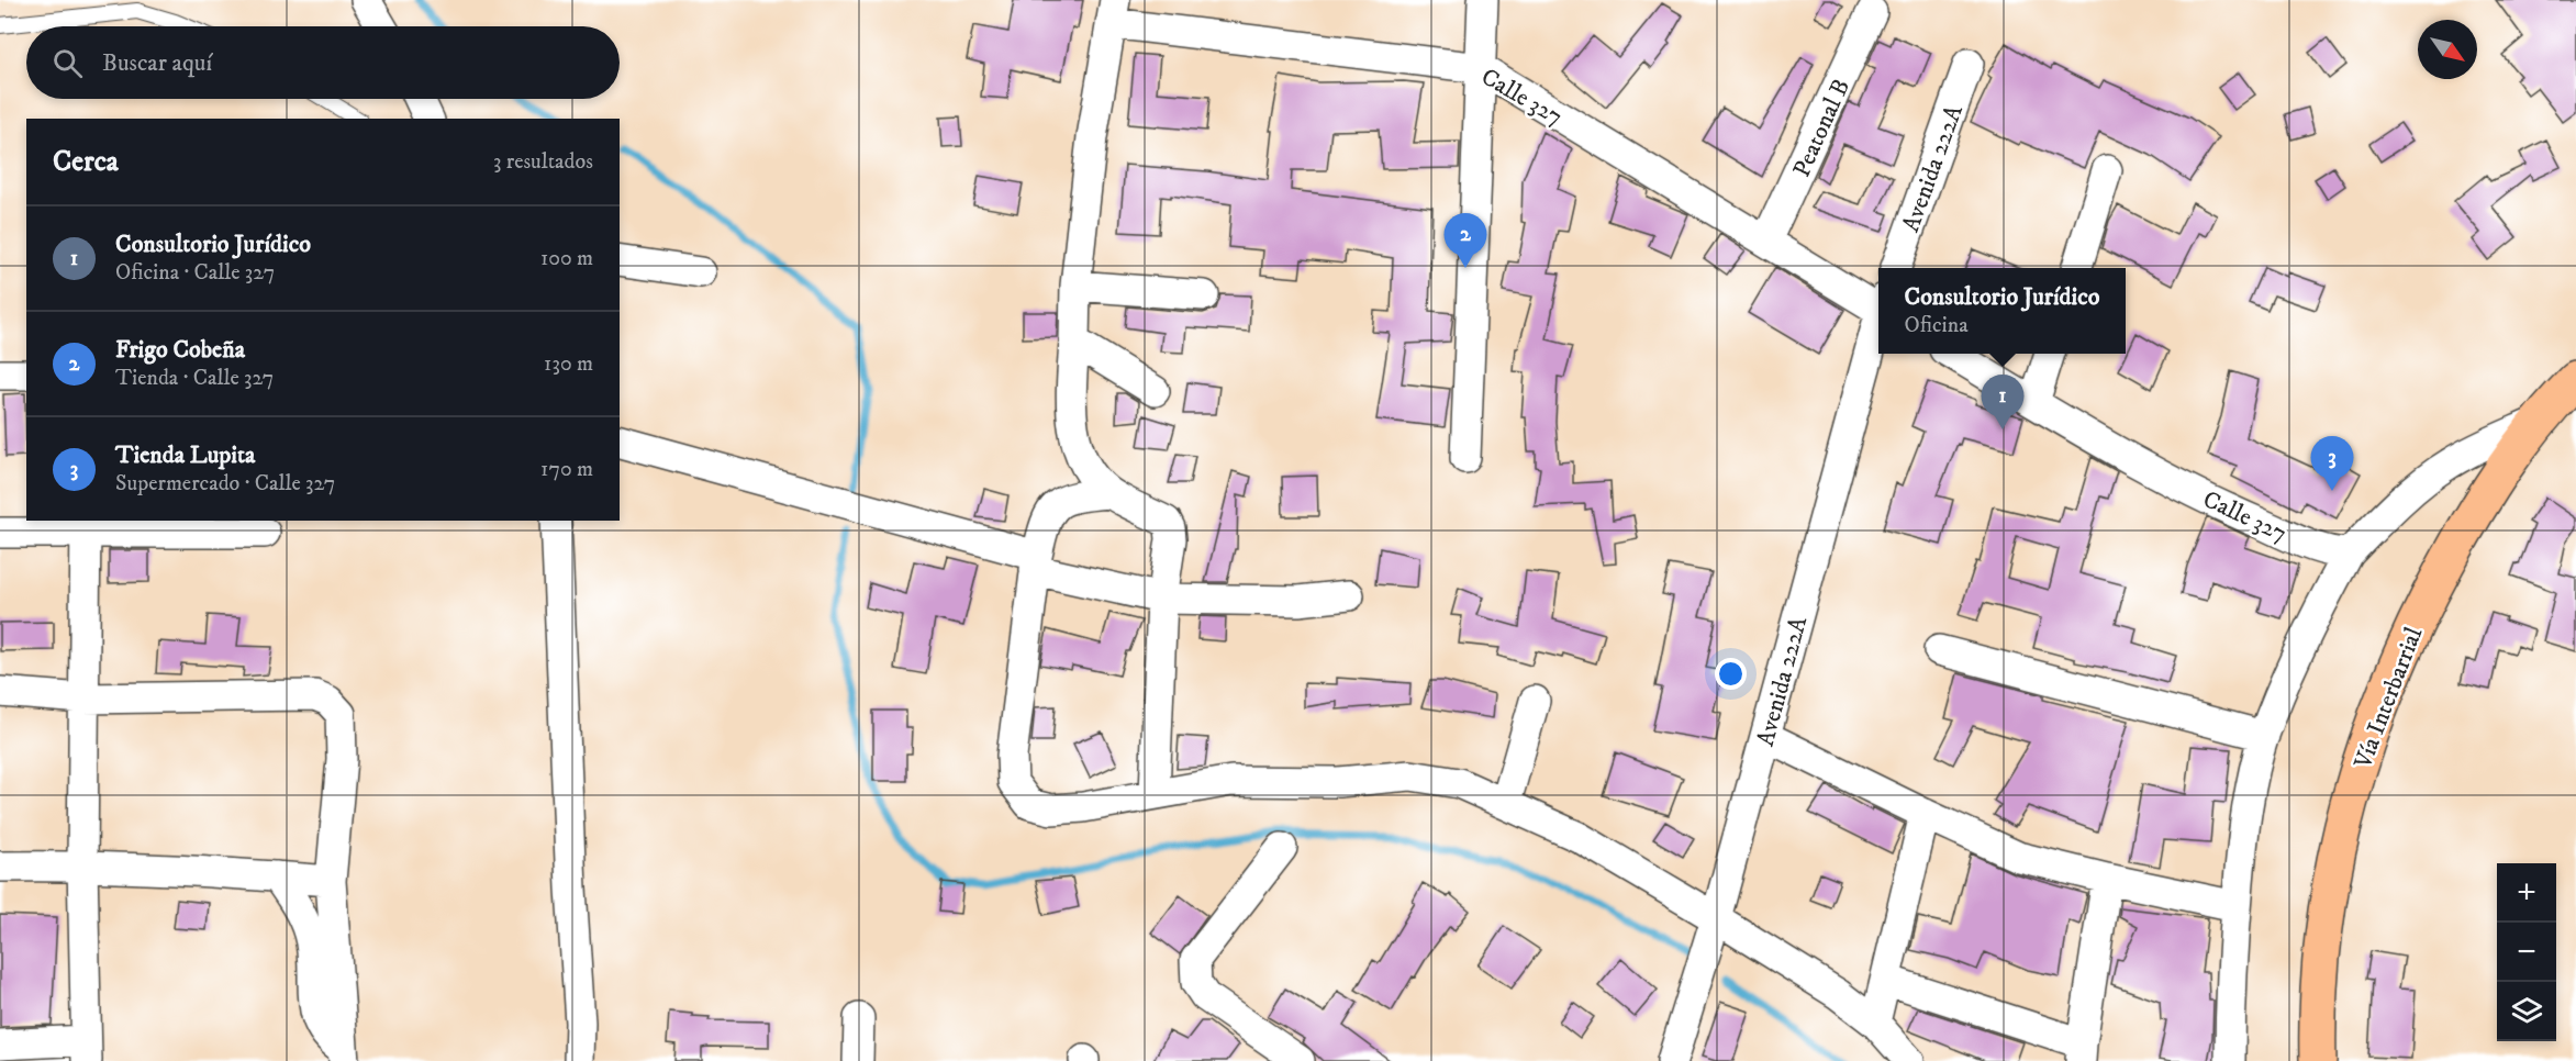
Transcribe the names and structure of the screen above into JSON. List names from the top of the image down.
{
  "streets": {
    "main road": ["Vía Interbarrial"],
    "street": ["Calle 327", "Peatonal B", "Avenida 222A"]
  },
  "crossings": [
    ["Calle 327", "Peatonal B"]
  ],
  "north": "bottom right",
  "page": {
    "search": "Buscar aquí",
    "heading": ["Cerca", "3 resultados"],
    "list": [
      {
        "mark": "1",
        "name": "Consultorio Jurídico",
        "note": "Oficina · Calle 327",
        "value": "100 m"
      },
      {
        "mark": "2",
        "name": "Frigo Cobeña",
        "note": "Tienda · Calle 327",
        "value": "130 m"
      },
      {
        "mark": "3",
        "name": "Tienda Lupita",
        "note": "Supermercado · Calle 327",
        "value": "170 m"
      }
    ],
    "pins": ["2", "1", "3"],
    "popup": ["Consultorio Jurídico", "Oficina"],
    "map_buttons": ["+", "−"]
  }
}
